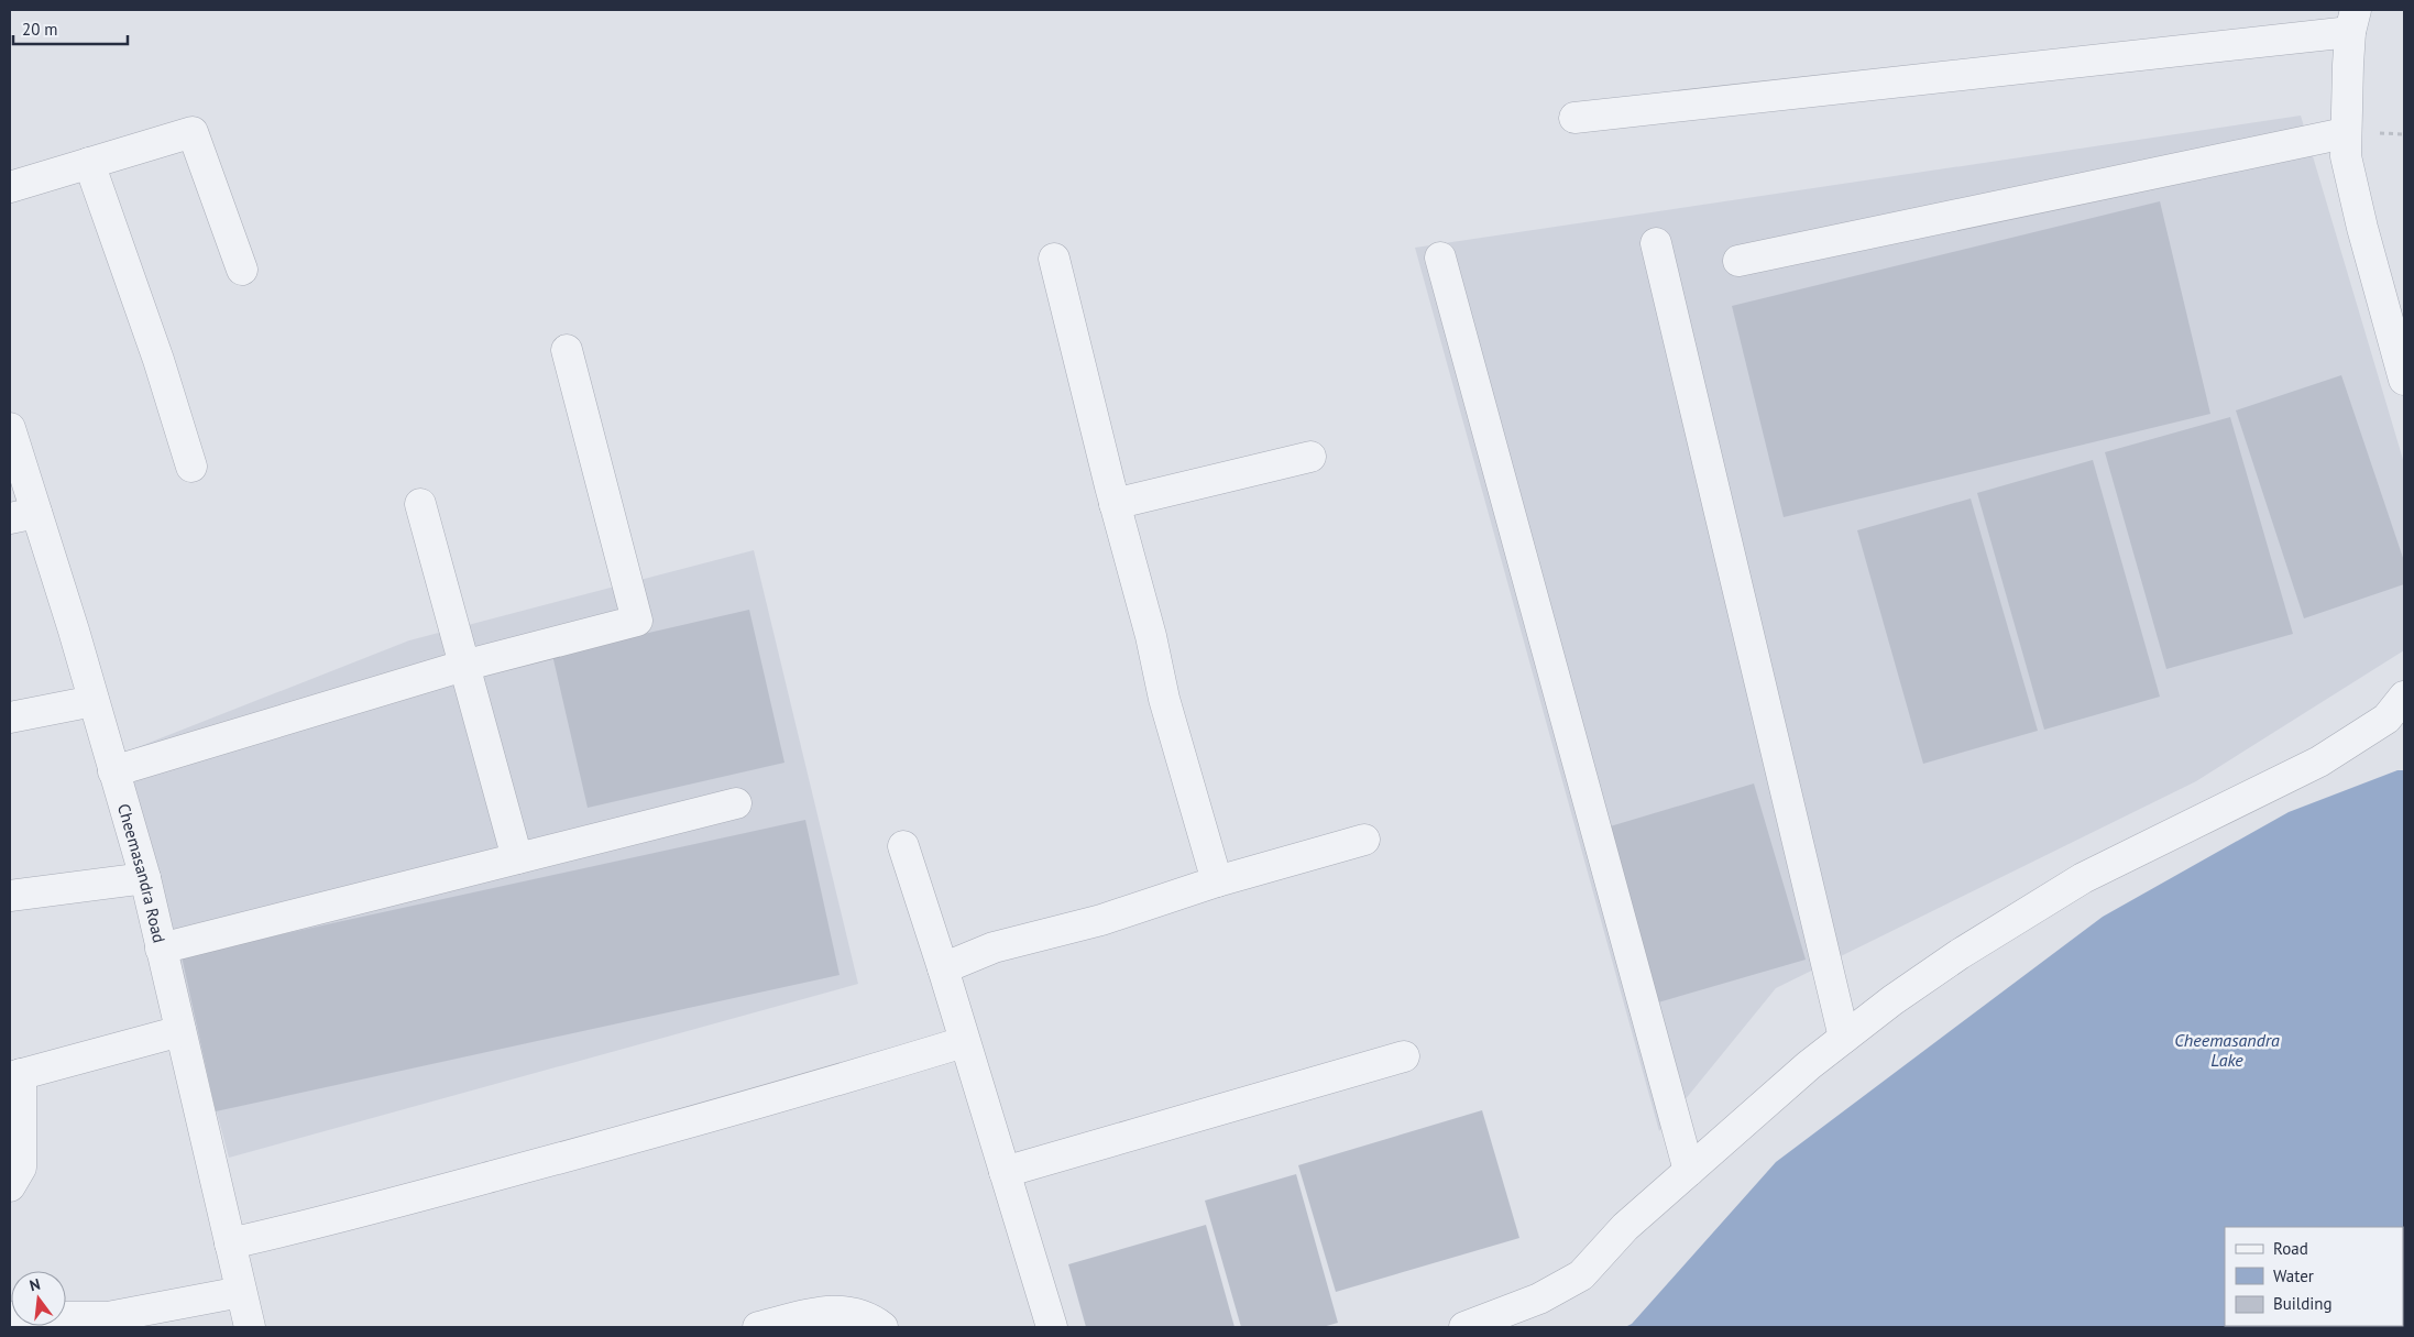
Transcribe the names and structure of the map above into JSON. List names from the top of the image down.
{
  "streets": {
    "street": ["Cheemasandra Road"]
  },
  "water": ["Cheemasandra Lake"],
  "legend": ["Road", "Water", "Building"],
  "scale_bar": "20 m",
  "north": "top"
}
